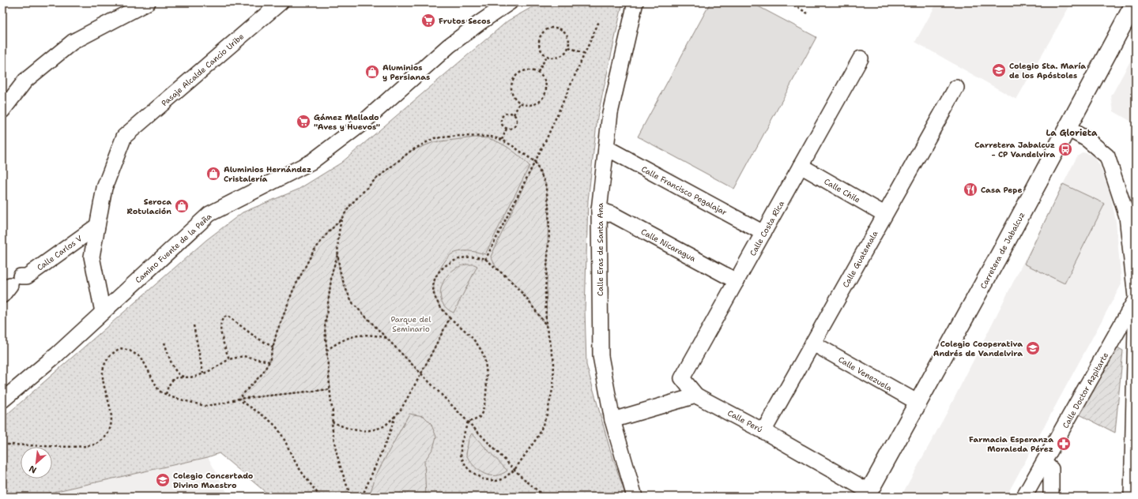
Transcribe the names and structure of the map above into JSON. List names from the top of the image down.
{
  "streets": {
    "street": [
      "Pasaje Alcalde Cancio Uribe",
      "Calle Francisco Pegalajar",
      "Calle Chile",
      "Calle Costa Rica",
      "Calle Nicaragua",
      "Camino Fuente de la Peña",
      "Calle Eras de Santa Ana",
      "Carretera de Jabalcuz",
      "Calle Carlos V",
      "Calle Guatemala",
      "Calle Venezuela",
      "Calle Doctor Azpitarte",
      "Calle Perú"
    ]
  },
  "crossings": [
    ["Pasaje Alcalde Cancio Uribe", "Calle Carlos V"],
    ["Calle Francisco Pegalajar", "Calle Costa Rica"],
    ["Calle Francisco Pegalajar", "Calle Eras de Santa Ana"],
    ["Calle Chile", "Calle Costa Rica"],
    ["Calle Chile", "Calle Guatemala"],
    ["Calle Costa Rica", "Calle Nicaragua"],
    ["Calle Costa Rica", "Calle Perú"],
    ["Calle Nicaragua", "Calle Eras de Santa Ana"],
    ["Carretera de Jabalcuz", "Calle Venezuela"],
    ["Carretera de Jabalcuz", "Calle Perú"],
    ["Calle Guatemala", "Calle Venezuela"],
    ["Calle Guatemala", "Calle Perú"]
  ],
  "districts": ["La Glorieta"],
  "parks": ["Parque del Seminario"],
  "places": {
    "supermarket": ["Frutos Secos", "Gámez Mellado \"Aves y Huevos\""],
    "school or university": ["Colegio Sta. María de los Apóstoles", "Colegio Cooperativa Andrés de Vandelvira", "Colegio Concertado Divino Maestro"],
    "shop": ["Aluminios y Persianas", "Aluminios Hernández Cristalería", "Seroca Rotulación"],
    "bus stop": ["Carretera Jabalcuz - CP Vandelvira"],
    "restaurant": ["Casa Pepe"],
    "pharmacy": ["Farmacia Esperanza Moraleda Pérez"]
  },
  "north": "bottom left"
}
